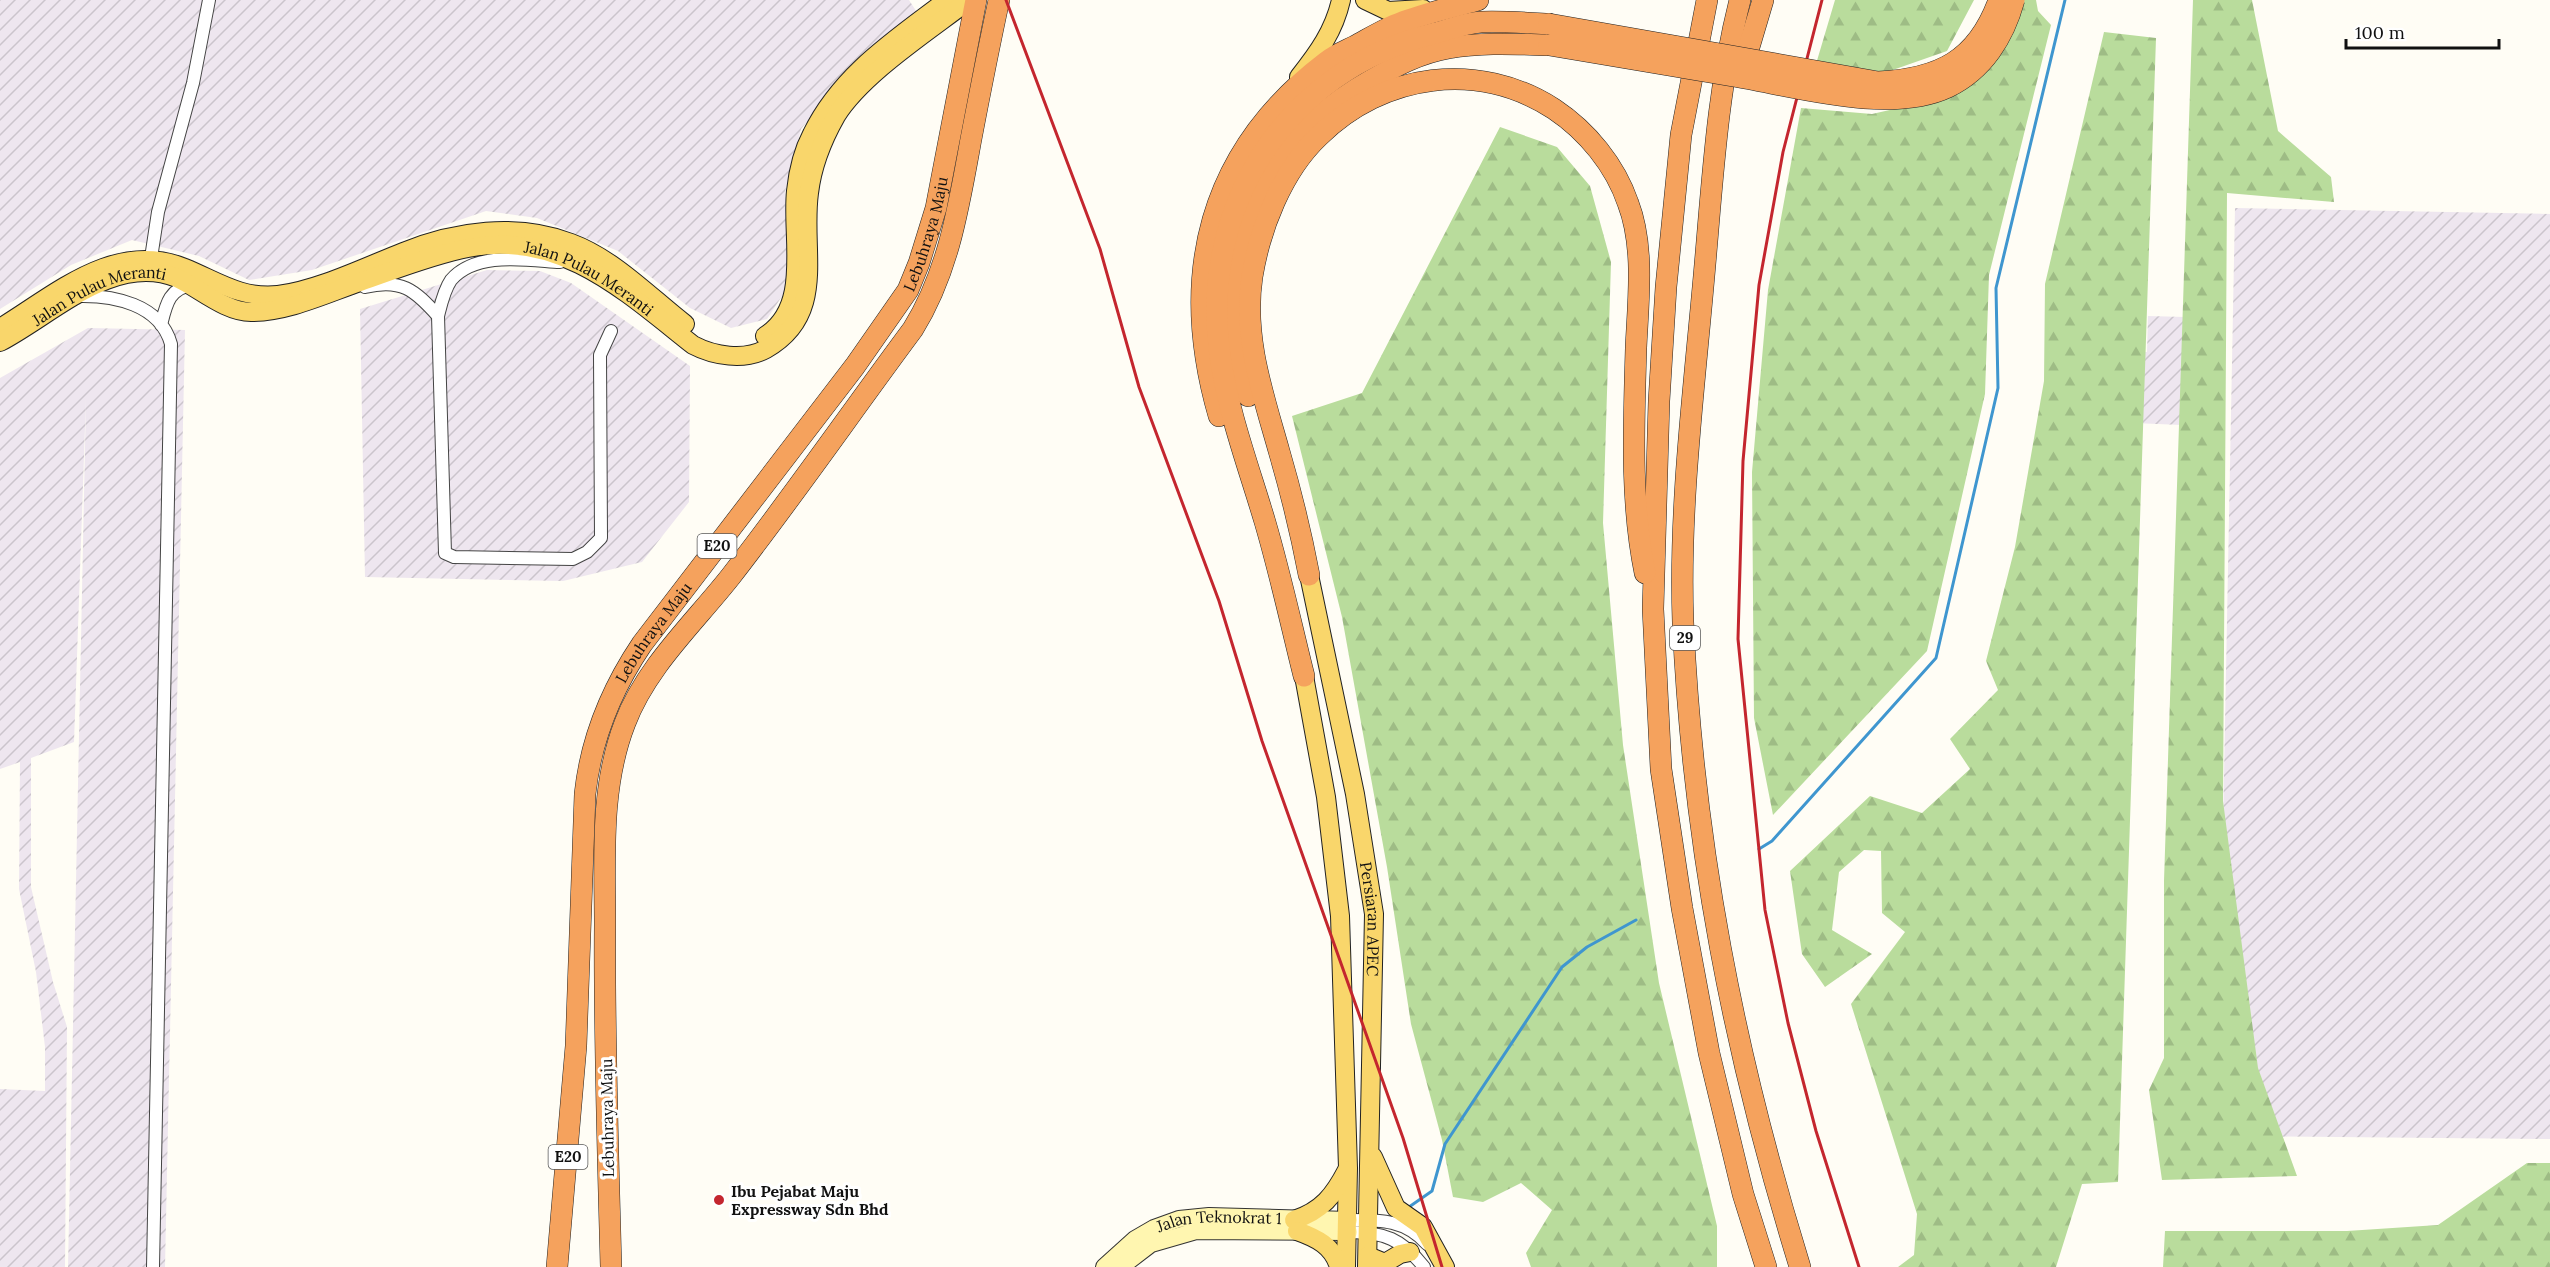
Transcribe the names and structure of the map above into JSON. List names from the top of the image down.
{
  "streets": {
    "highway": ["Lebuhraya Maju", "E20", "29"],
    "main road": ["Jalan Pulau Meranti", "Persiaran APEC", "Jalan Teknokrat 1"]
  },
  "crossings": [
    ["Persiaran APEC", "Jalan Teknokrat 1"]
  ],
  "places": ["Ibu Pejabat Maju Expressway Sdn Bhd"],
  "scale_bar": "100 m"
}
